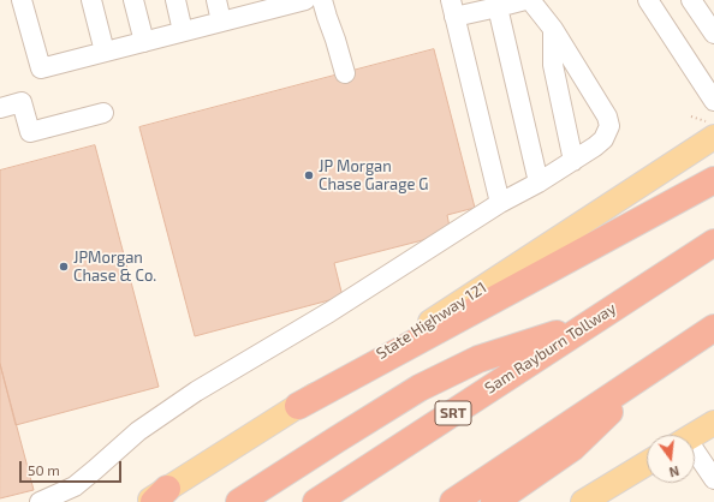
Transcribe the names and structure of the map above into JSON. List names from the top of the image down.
{
  "streets": {
    "highway": ["Sam Rayburn Tollway", "SRT"],
    "main road": ["State Highway 121"]
  },
  "places": ["JP Morgan Chase Garage G", "JPMorgan Chase & Co."],
  "scale_bar": "50 m",
  "north": "bottom"
}
